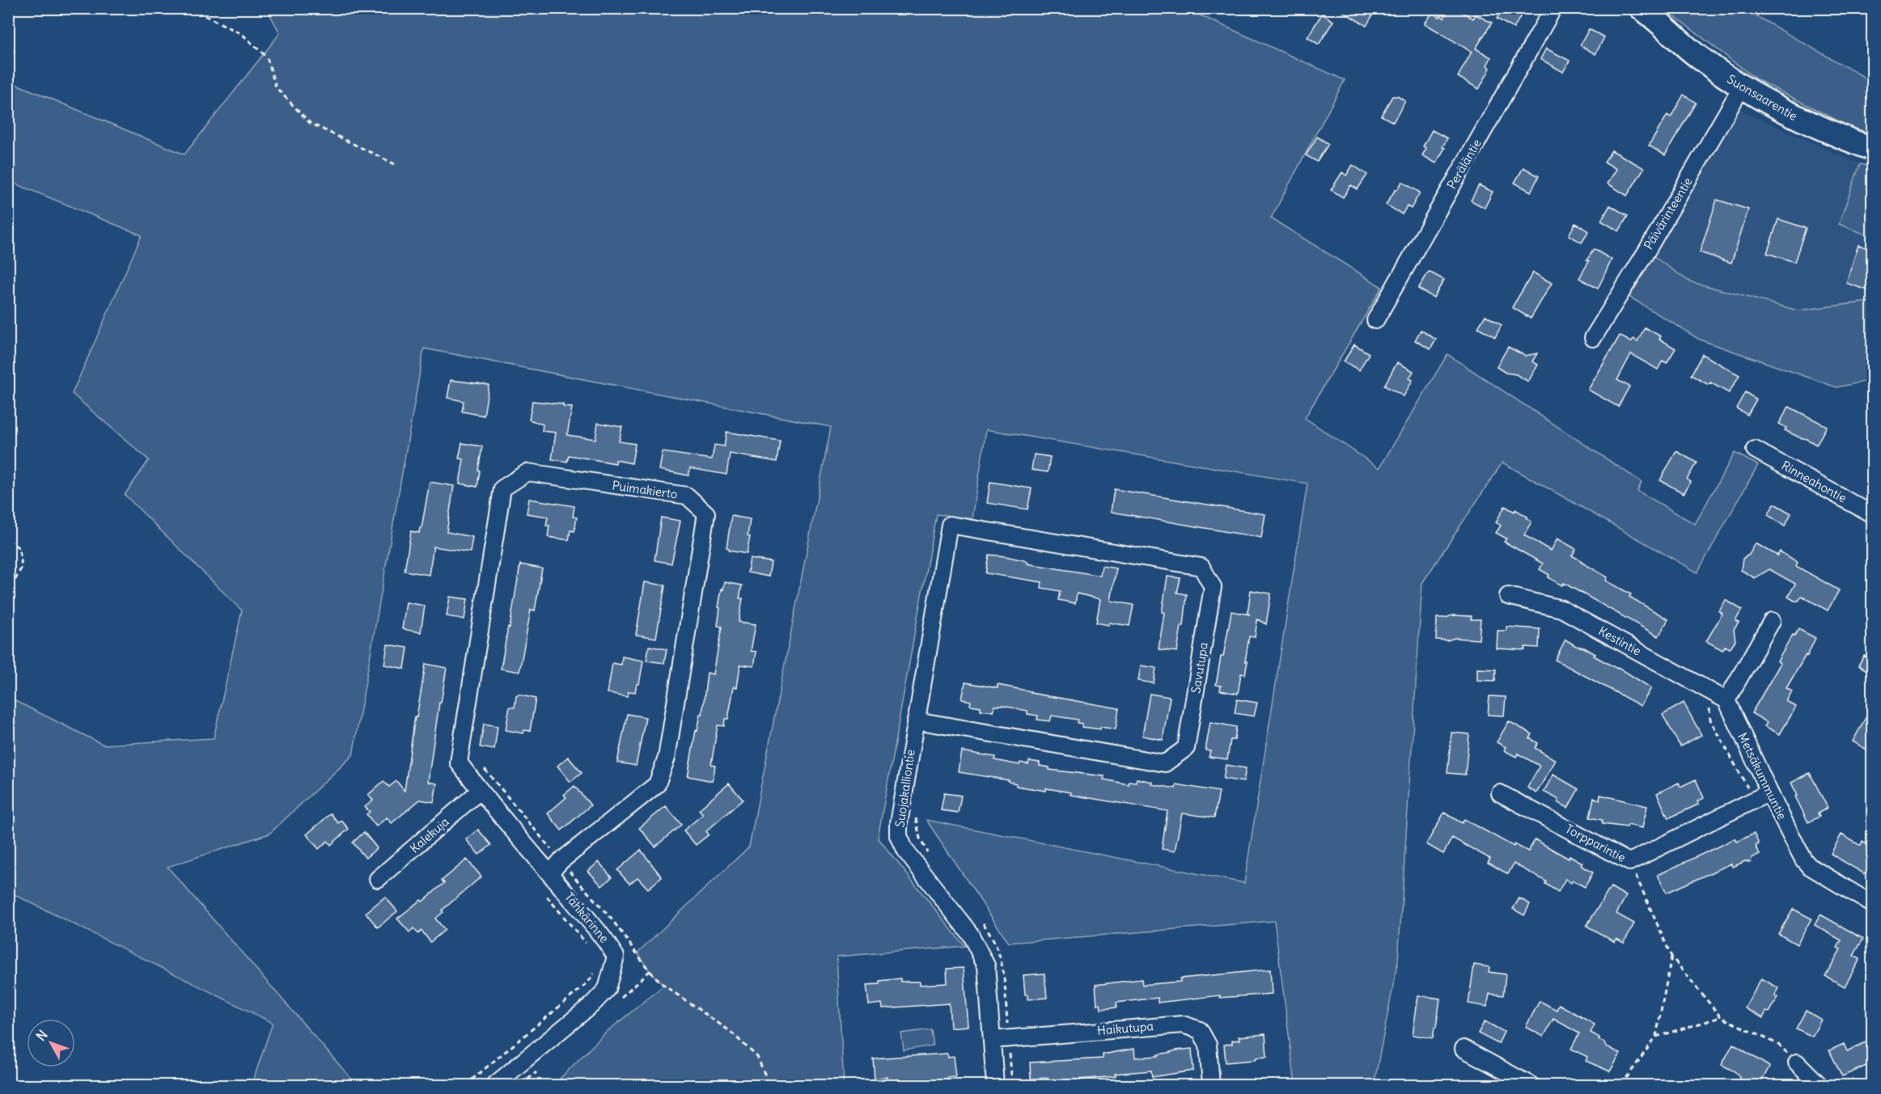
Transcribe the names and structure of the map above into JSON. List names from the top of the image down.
{
  "streets": {
    "street": [
      "Suonsaarentie",
      "Peräläntie",
      "Päivärinteentie",
      "Rinneahontie",
      "Puimakierto",
      "Kestintie",
      "Savutupa",
      "Metsäkummuntie",
      "Suojakalliontie",
      "Kalekuja",
      "Torpparintie",
      "Tähkärinne",
      "Haikutupa"
    ]
  },
  "crossings": [
    ["Suonsaarentie", "Päivärinteentie"],
    ["Puimakierto", "Tähkärinne"],
    ["Kestintie", "Metsäkummuntie"],
    ["Savutupa", "Suojakalliontie"],
    ["Metsäkummuntie", "Torpparintie"],
    ["Suojakalliontie", "Haikutupa"],
    ["Kalekuja", "Tähkärinne"]
  ],
  "north": "top left"
}
